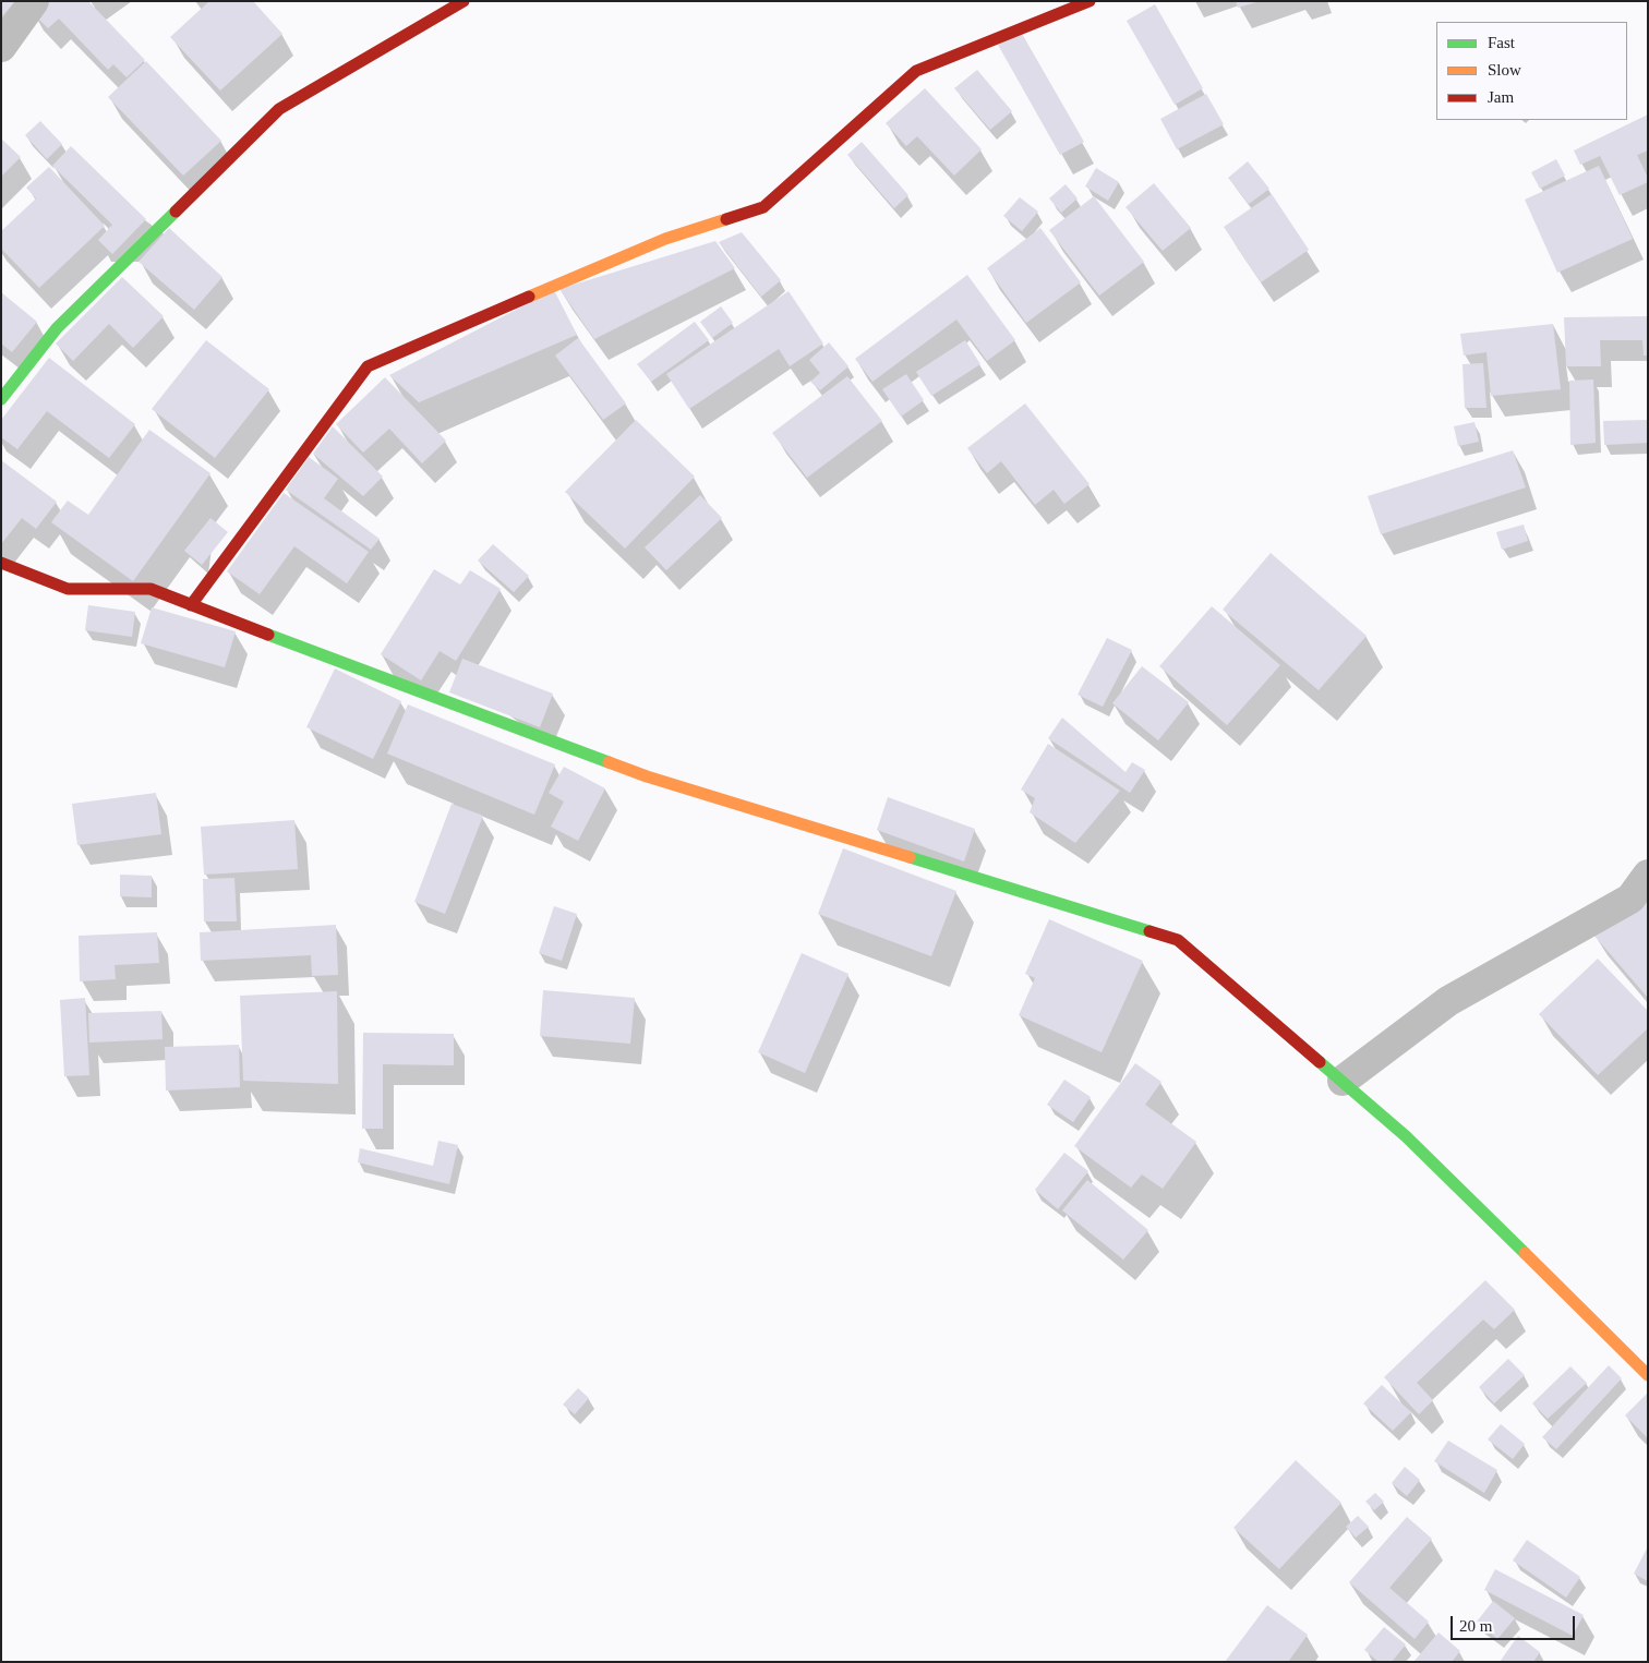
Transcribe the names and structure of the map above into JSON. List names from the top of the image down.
{
  "legend": ["Fast", "Slow", "Jam"],
  "scale_bar": "20 m"
}
